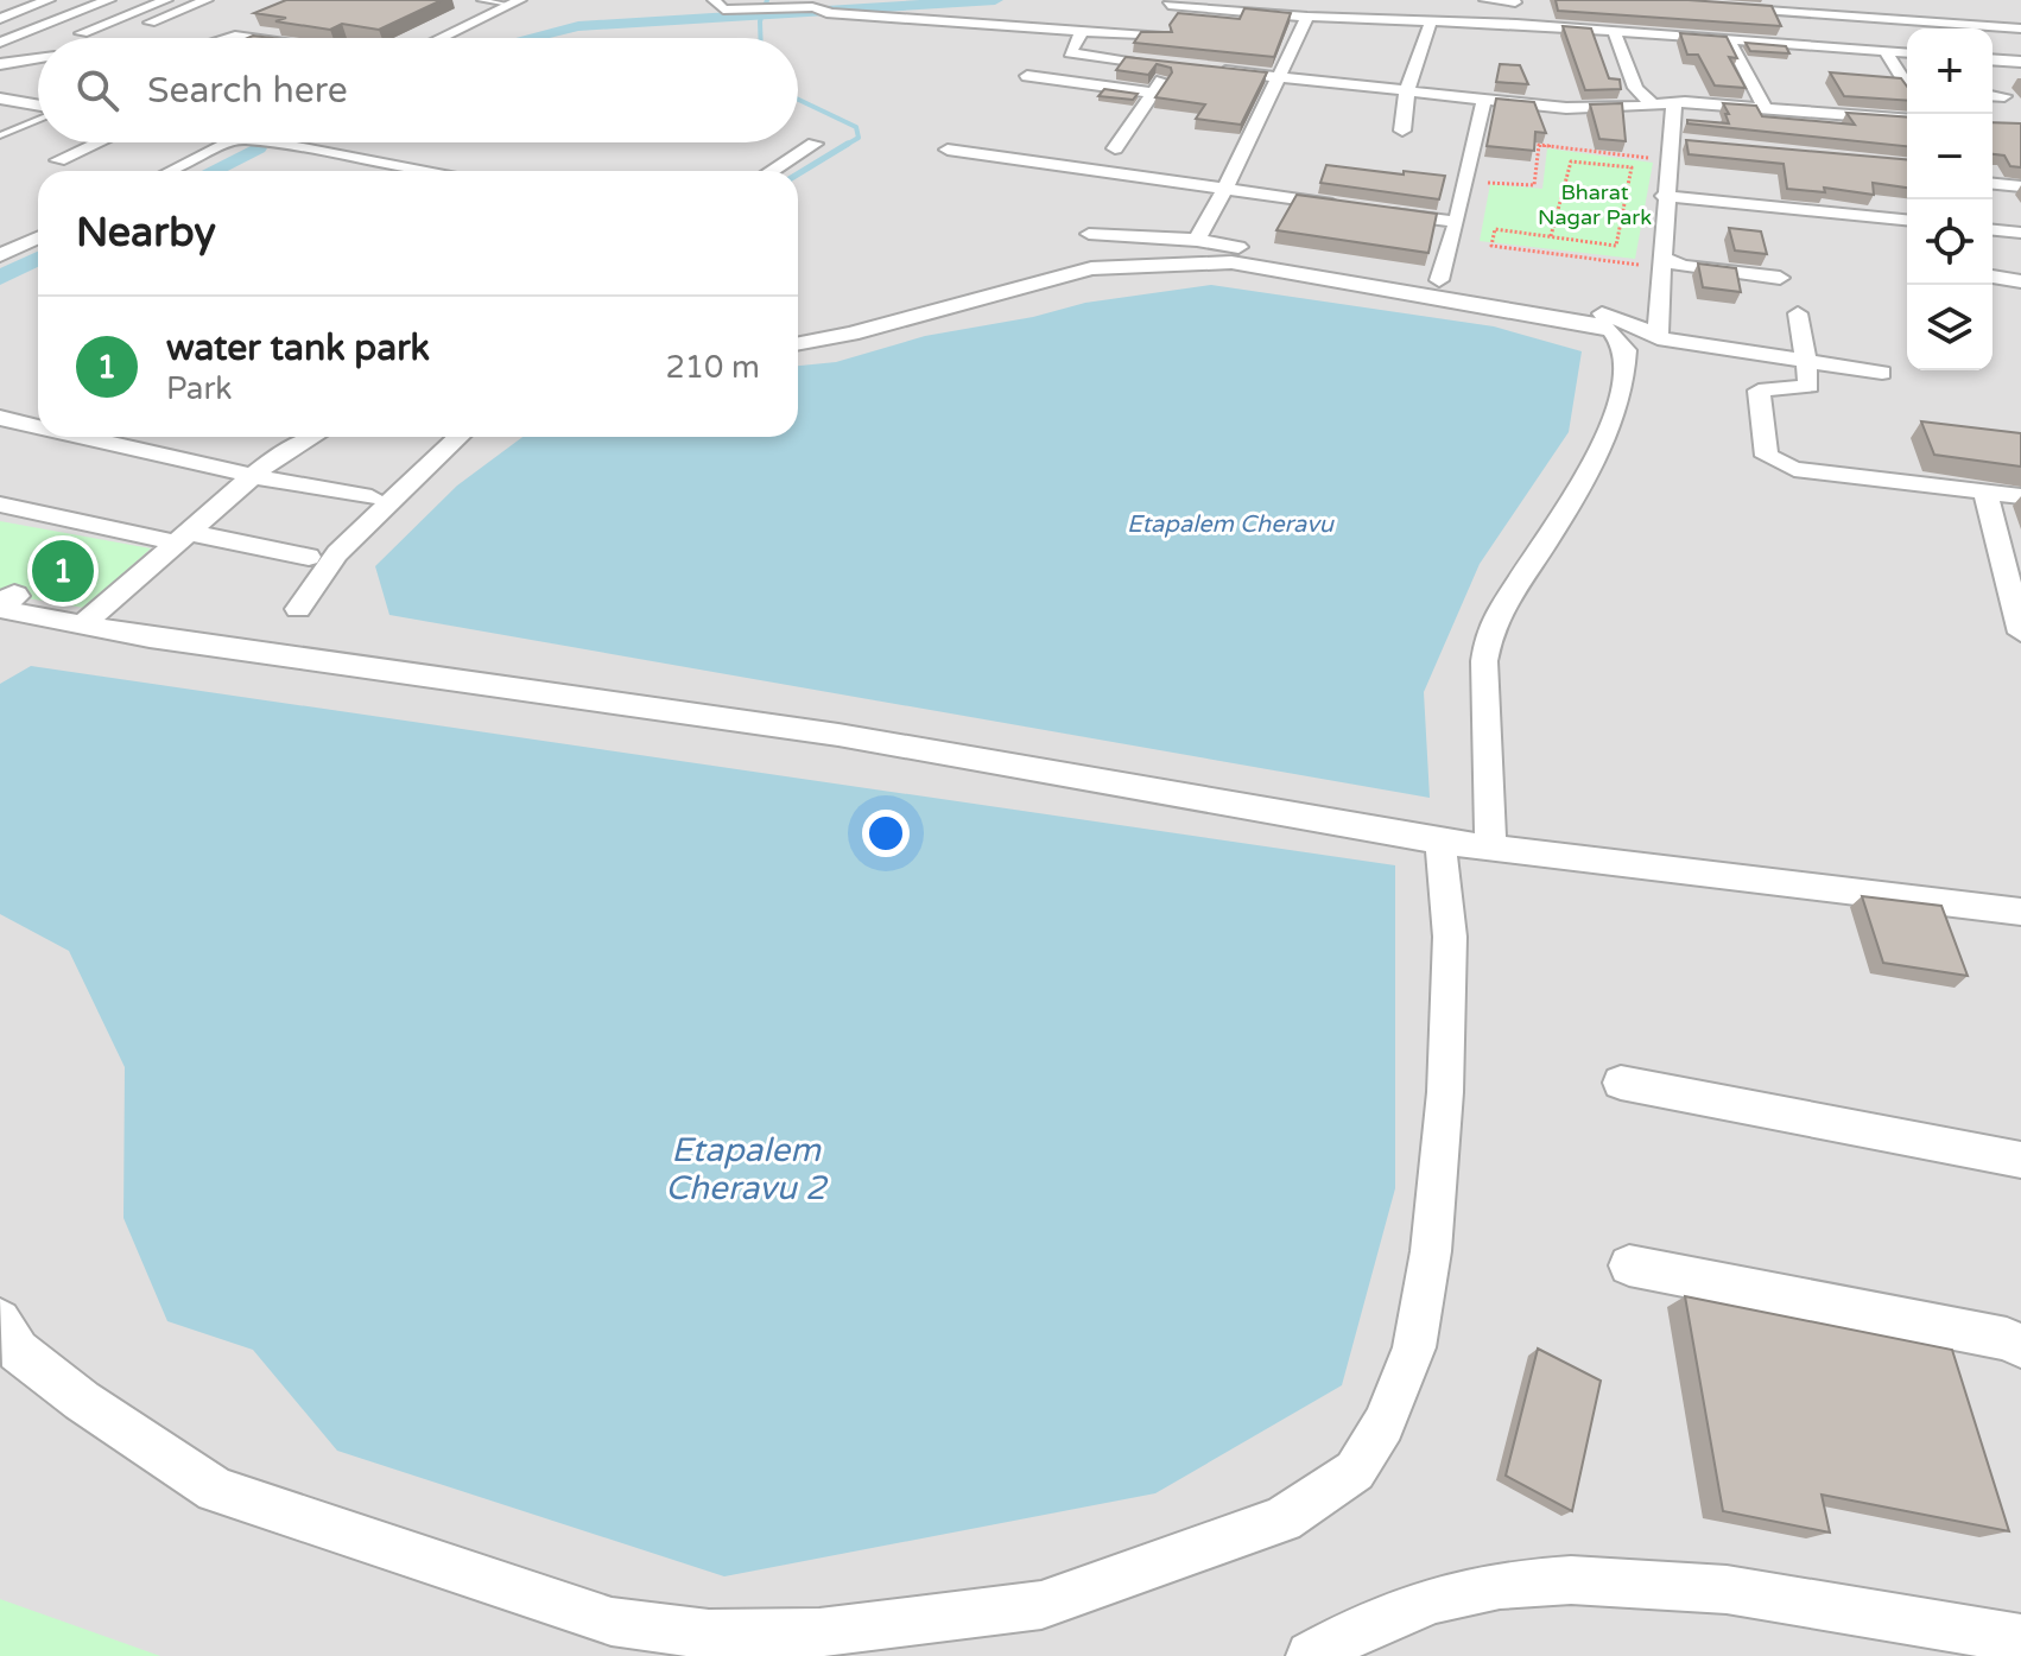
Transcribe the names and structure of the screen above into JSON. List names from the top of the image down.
{
  "water": ["Etapalem Cheravu", "Etapalem Cheravu 2"],
  "parks": ["Bharat Nagar Park"],
  "page": {
    "map_buttons": ["+", "−"],
    "search": "Search here",
    "heading": "Nearby",
    "list": [
      {
        "mark": "1",
        "name": "water tank park",
        "note": "Park",
        "value": "210 m"
      }
    ],
    "pins": "1"
  }
}
